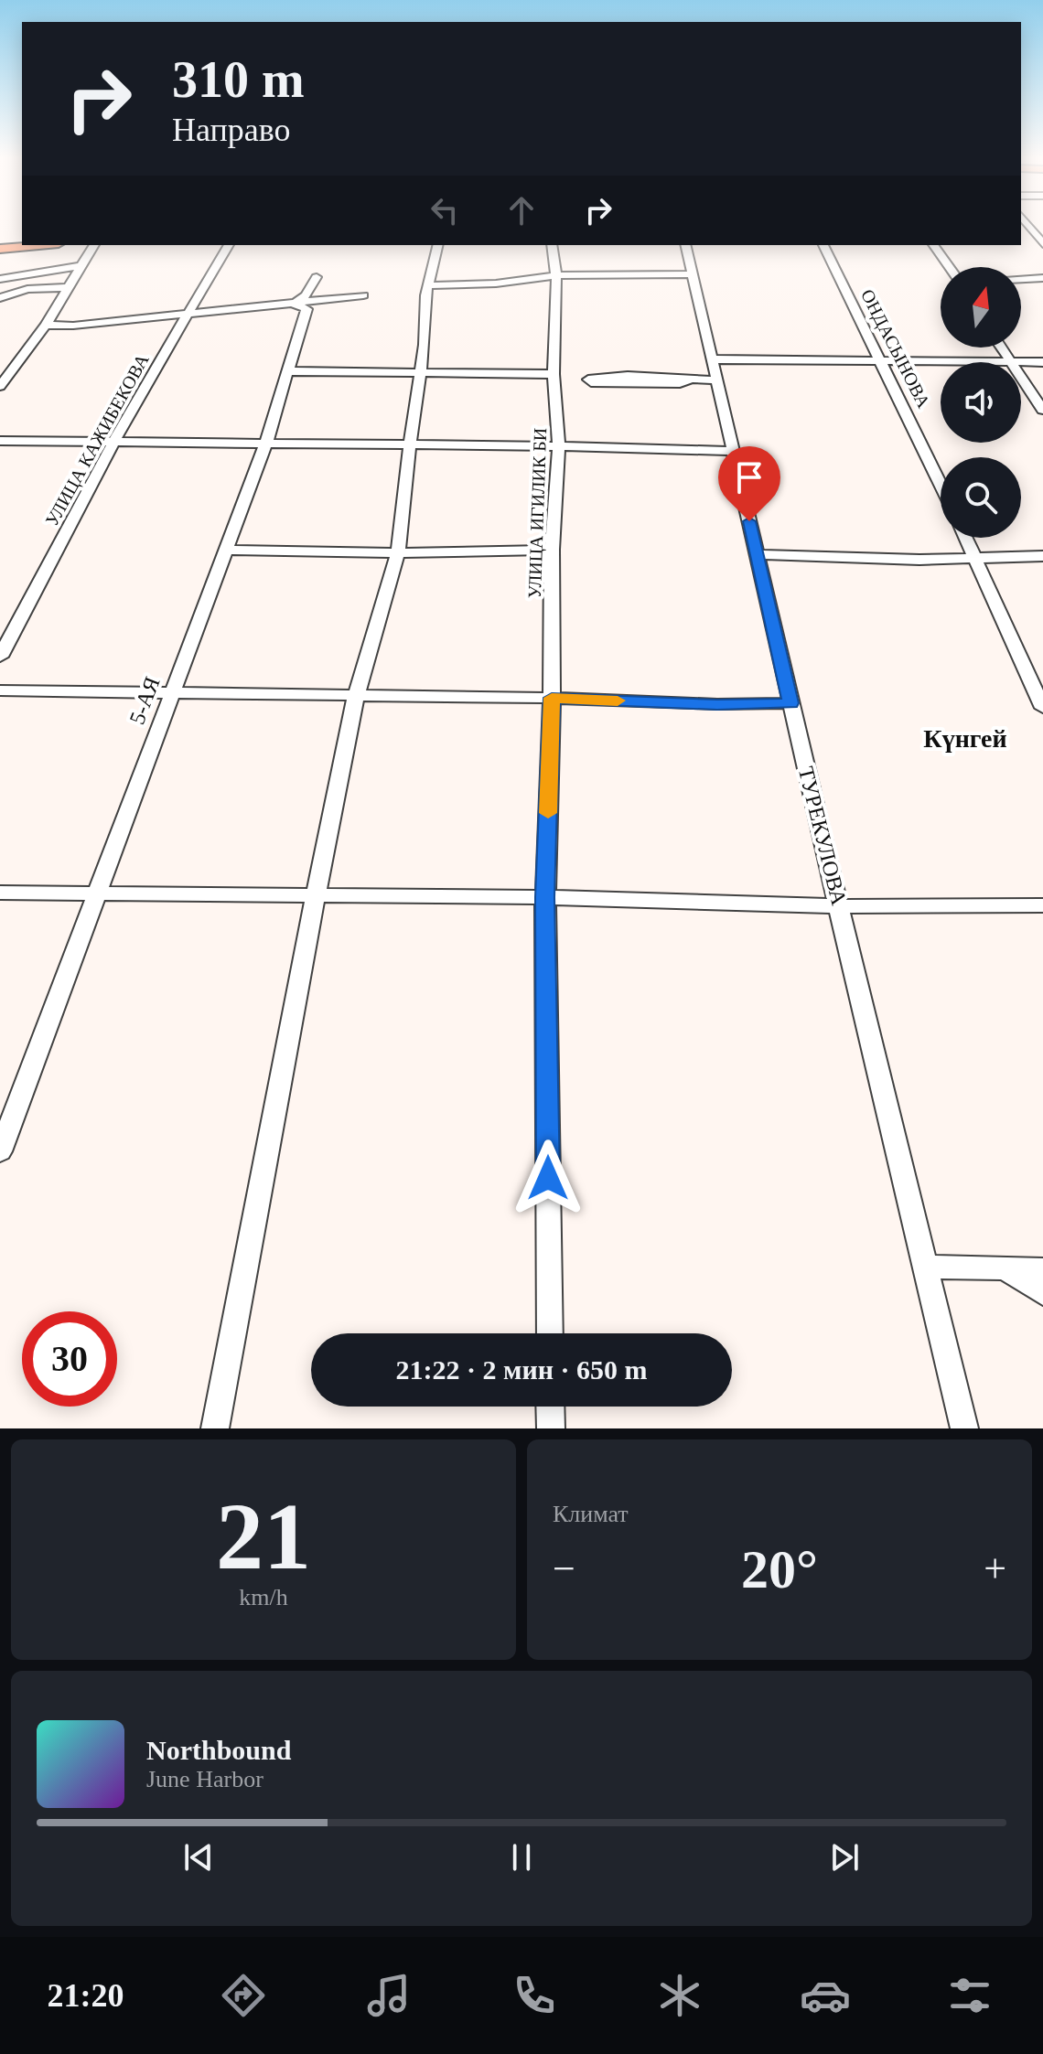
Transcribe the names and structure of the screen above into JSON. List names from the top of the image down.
{
  "streets": {
    "street": [
      "ОНДАСЫНОВА",
      "УЛИЦА КАЖИБЕКОВА",
      "УЛИЦА ИГИЛИК БИ",
      "5-АЯ",
      "ТУРЕКУЛОВА"
    ]
  },
  "districts": ["Күнгей"],
  "north": "top",
  "page": {
    "turn": ["310 m", "Направо"],
    "limit": "30",
    "trip": "21:22 · 2 мин · 650 m",
    "tile": [
      ["21", "km/h"],
      "Климат"
    ],
    "heat": ["−", "20°", "+"],
    "song": ["Northbound", "June Harbor"],
    "tabs": "21:20"
  }
}
